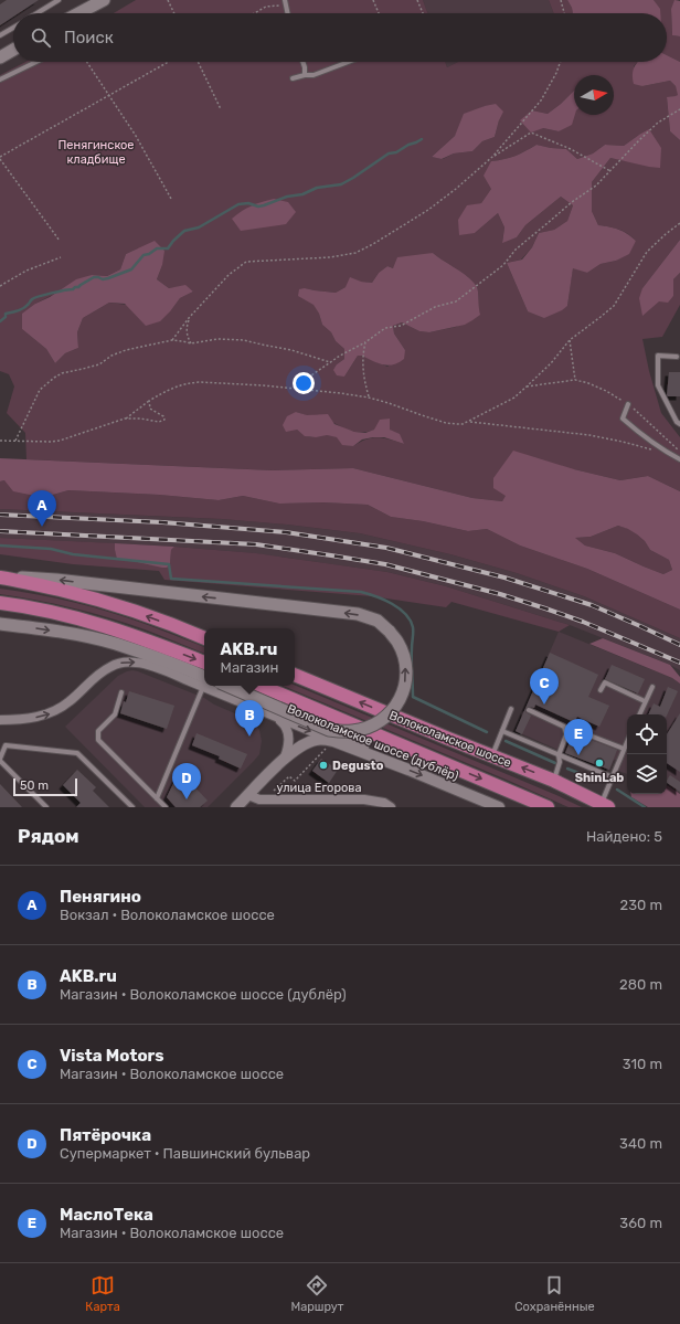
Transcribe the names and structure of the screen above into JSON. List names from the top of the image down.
{
  "streets": {
    "main road": ["Волоколамское шоссе"],
    "street": ["Волоколамское шоссе (дублёр)", "улица Егорова"]
  },
  "one_way": ["Волоколамское шоссе (дублёр)"],
  "parks": ["Пенягинское кладбище"],
  "places": ["ShinLab", "Degusto"],
  "scale_bar": "50 m",
  "north": "right",
  "page": {
    "search": "Поиск",
    "pins": [
      "A",
      "C",
      "B",
      "E",
      "D"
    ],
    "popup": ["AKB.ru", "Магазин"],
    "scale": "50 m",
    "heading": ["Рядом", "Найдено: 5"],
    "list": [
      {
        "mark": "A",
        "name": "Пенягино",
        "note": "Вокзал · Волоколамское шоссе",
        "value": "230 m"
      },
      {
        "mark": "B",
        "name": "AKB.ru",
        "note": "Магазин · Волоколамское шоссе (дублёр)",
        "value": "280 m"
      },
      {
        "mark": "C",
        "name": "Vista Motors",
        "note": "Магазин · Волоколамское шоссе",
        "value": "310 m"
      },
      {
        "mark": "D",
        "name": "Пятёрочка",
        "note": "Супермаркет · Павшинский бульвар",
        "value": "340 m"
      },
      {
        "mark": "E",
        "name": "МаслоТека",
        "note": "Магазин · Волоколамское шоссе",
        "value": "360 m"
      }
    ],
    "nav": ["Карта", "Маршрут", "Сохранённые"]
  }
}
